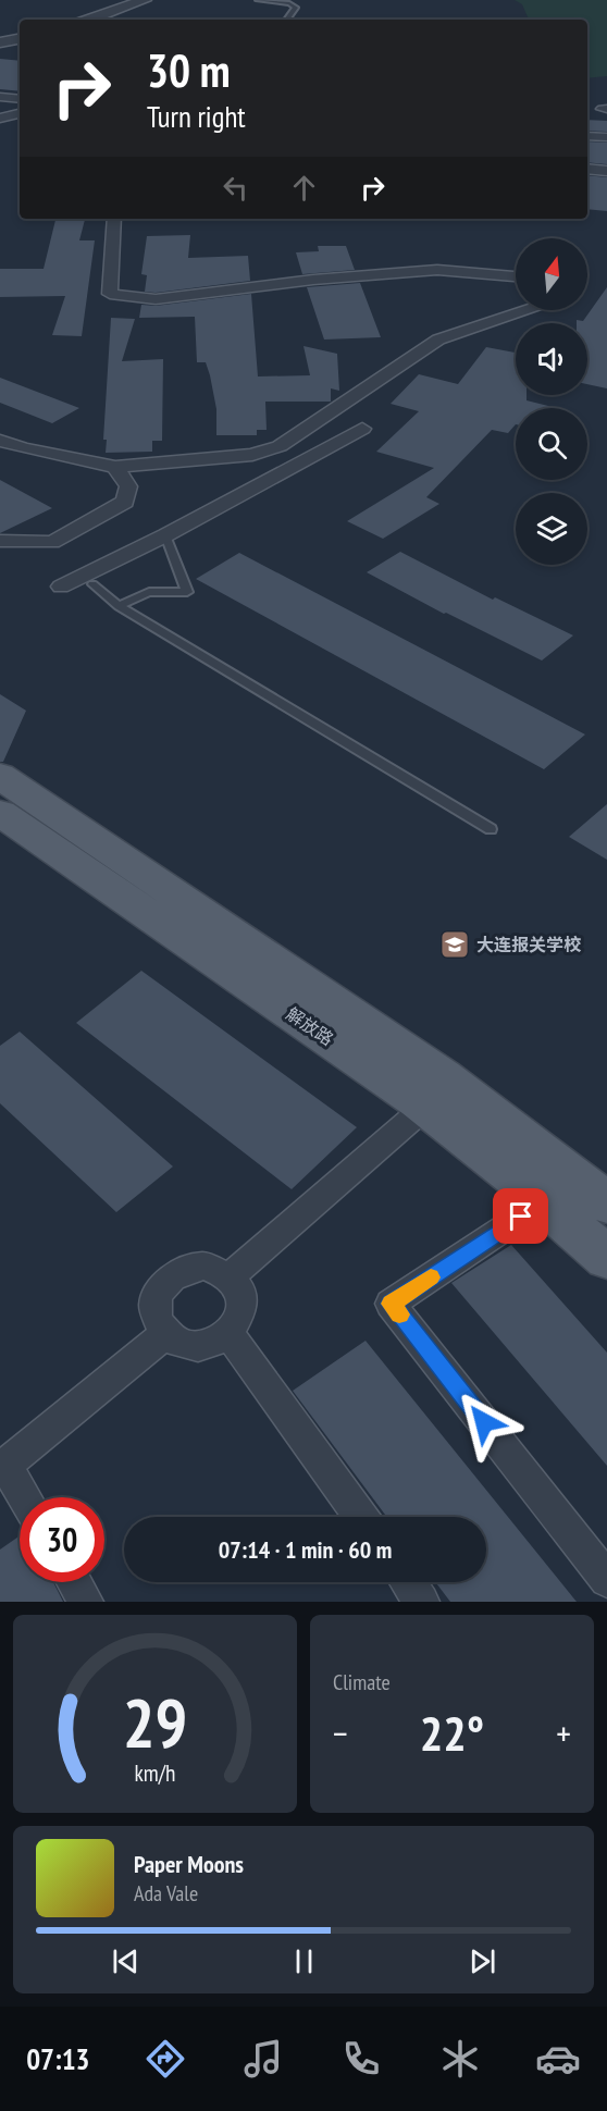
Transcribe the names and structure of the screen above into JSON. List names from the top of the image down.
{
  "streets": {
    "main road": ["解放路"]
  },
  "places": {
    "school or university": ["大连报关学校"]
  },
  "north": "top",
  "page": {
    "turn": ["30 m", "Turn right"],
    "limit": "30",
    "trip": "07:14 · 1 min · 60 m",
    "tile": "Climate",
    "heat": ["−", "22°", "+"],
    "song": ["Paper Moons", "Ada Vale"],
    "tabs": "07:13",
    "gauge": ["29", "km/h"]
  }
}
